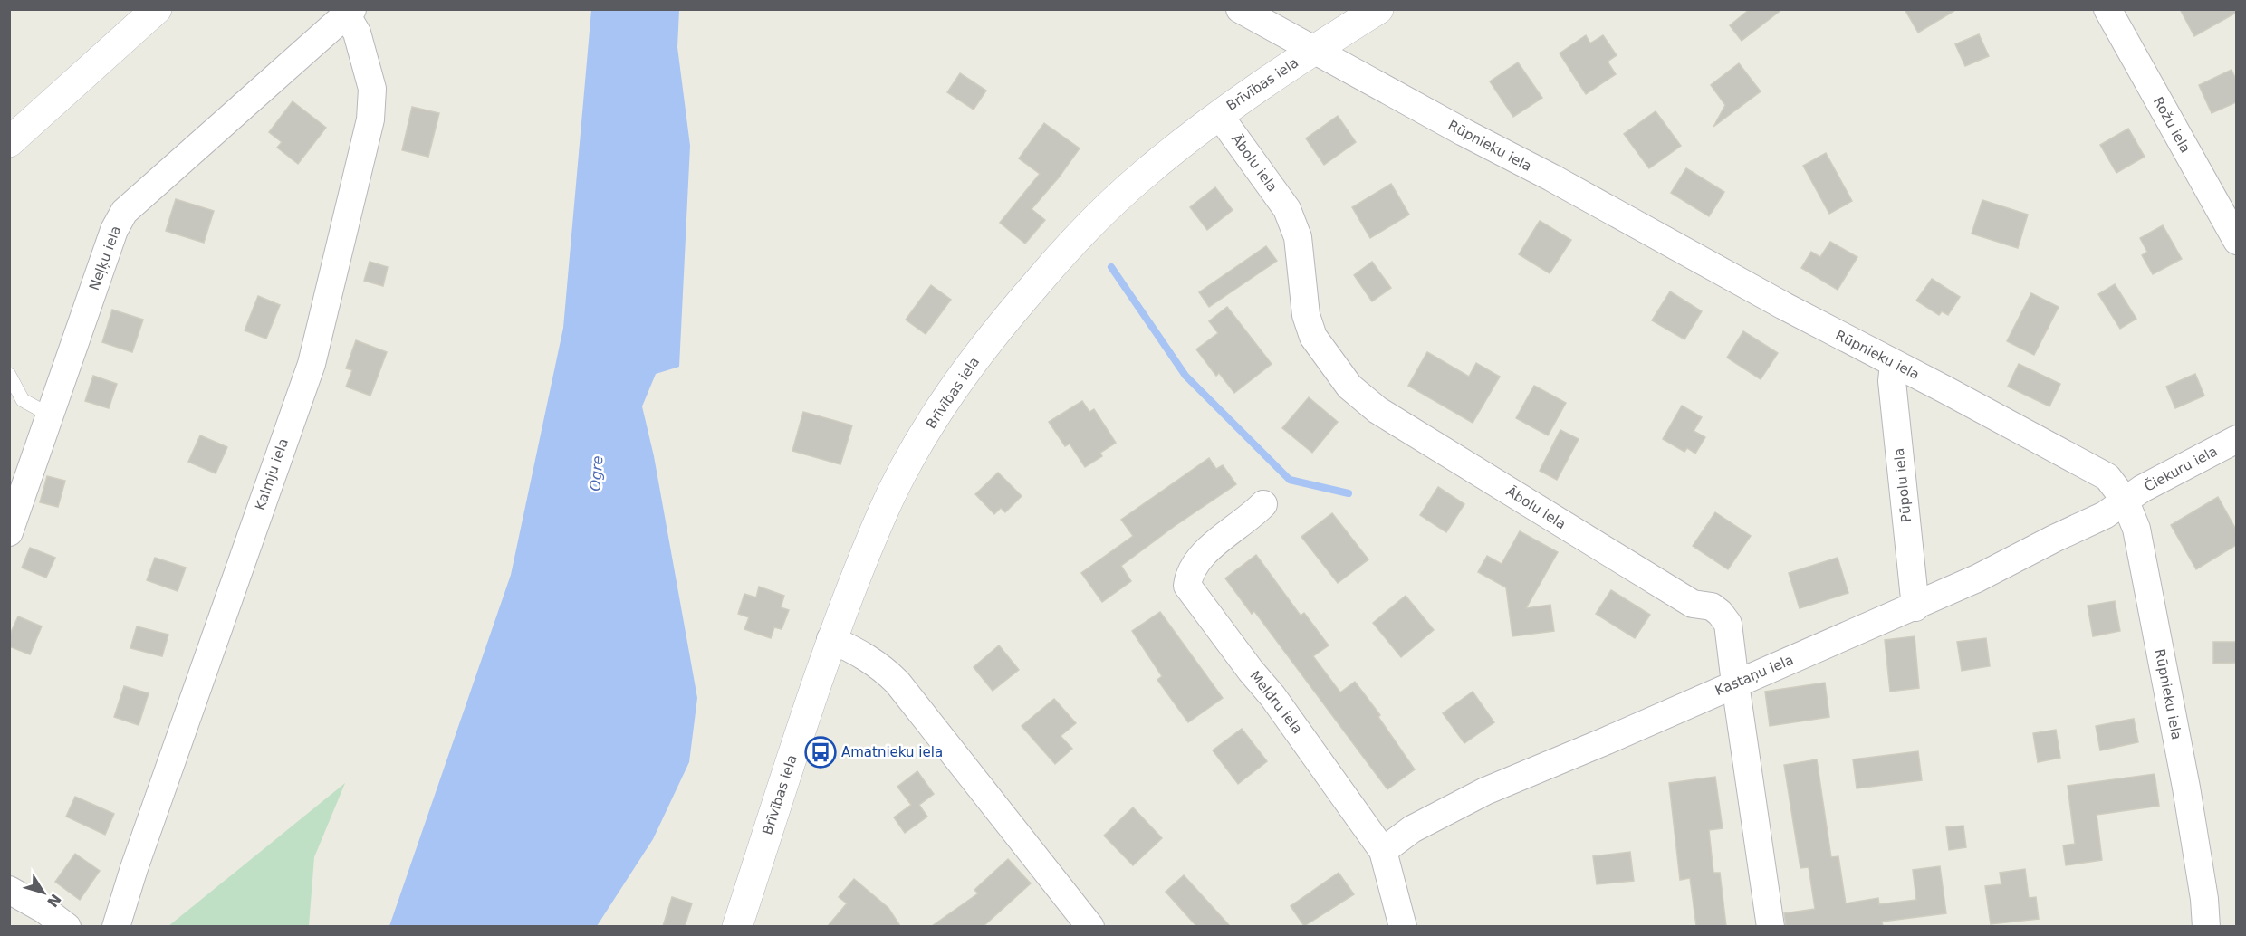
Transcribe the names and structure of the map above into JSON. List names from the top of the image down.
{
  "streets": {
    "main road": ["Brīvības iela"],
    "street": [
      "Rožu iela",
      "Rūpnieku iela",
      "Ābolu iela",
      "Neļķu iela",
      "Čiekuru iela",
      "Kalmju iela",
      "Pūpolu iela",
      "Kastaņu iela",
      "Meldru iela"
    ]
  },
  "crossings": [
    ["Brīvības iela", "Rūpnieku iela"],
    ["Brīvības iela", "Ābolu iela"],
    ["Rūpnieku iela", "Čiekuru iela"],
    ["Rūpnieku iela", "Pūpolu iela"],
    ["Rūpnieku iela", "Kastaņu iela"],
    ["Ābolu iela", "Kastaņu iela"],
    ["Neļķu iela", "Kalmju iela"],
    ["Čiekuru iela", "Kastaņu iela"],
    ["Pūpolu iela", "Kastaņu iela"],
    ["Kastaņu iela", "Meldru iela"]
  ],
  "water": ["Ogre"],
  "places": {
    "bus stop": ["Amatnieku iela"]
  },
  "north": "bottom right"
}
